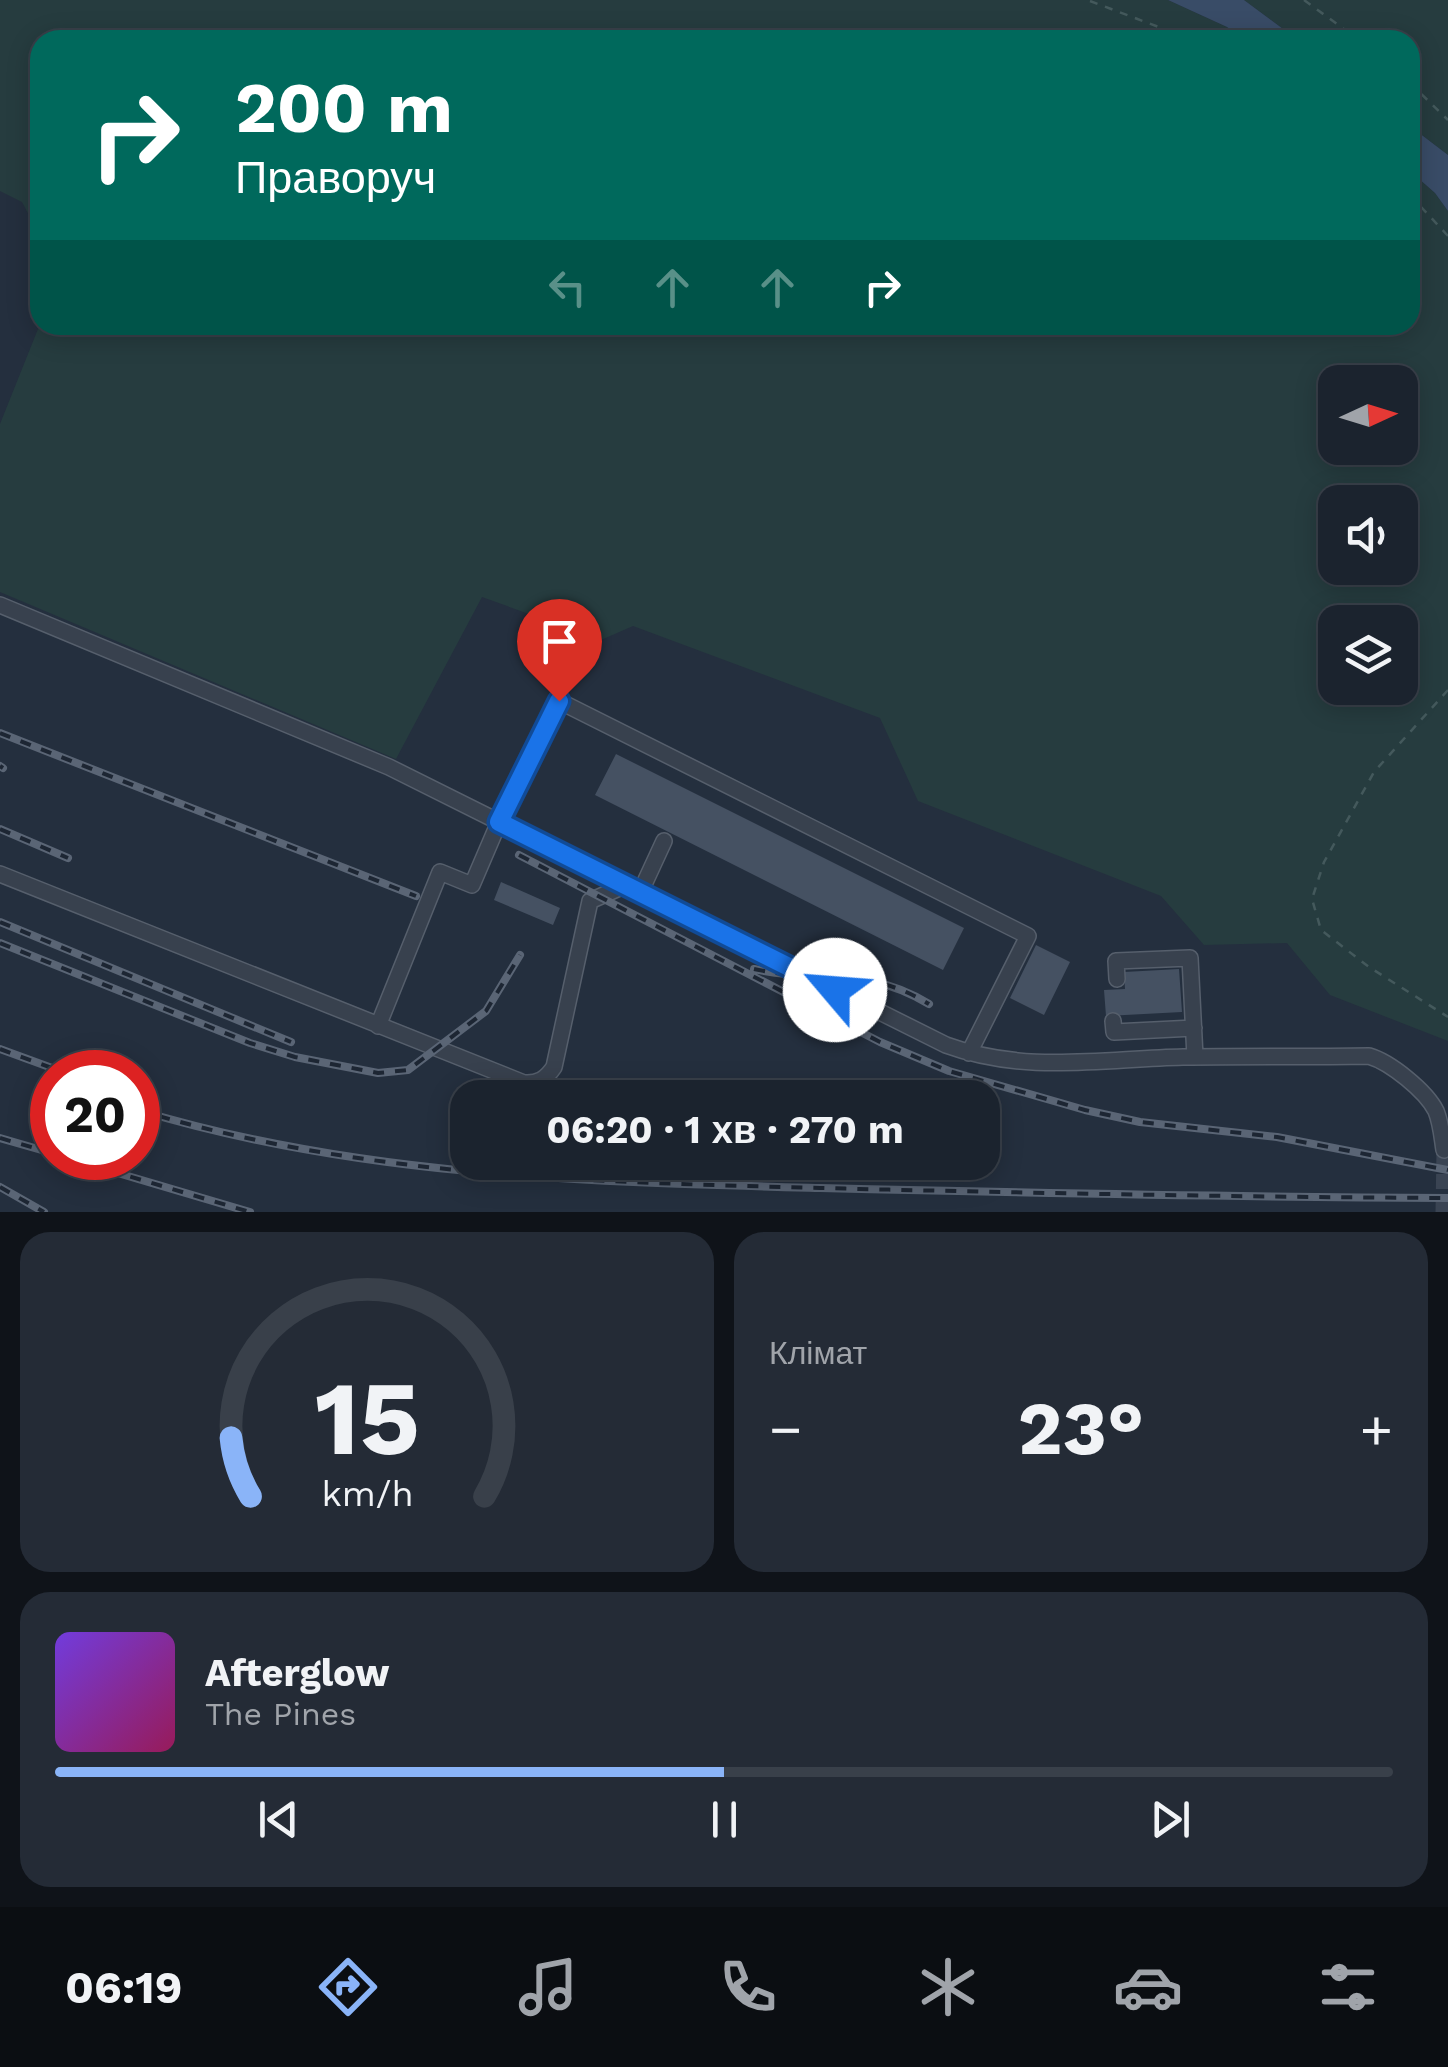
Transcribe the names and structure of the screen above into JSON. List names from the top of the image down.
{
  "north": "right",
  "page": {
    "turn": ["200 m", "Праворуч"],
    "limit": "20",
    "trip": "06:20 · 1 хв · 270 m",
    "tile": "Клімат",
    "heat": ["−", "23°", "+"],
    "song": ["Afterglow", "The Pines"],
    "tabs": "06:19",
    "gauge": ["15", "km/h"]
  }
}
